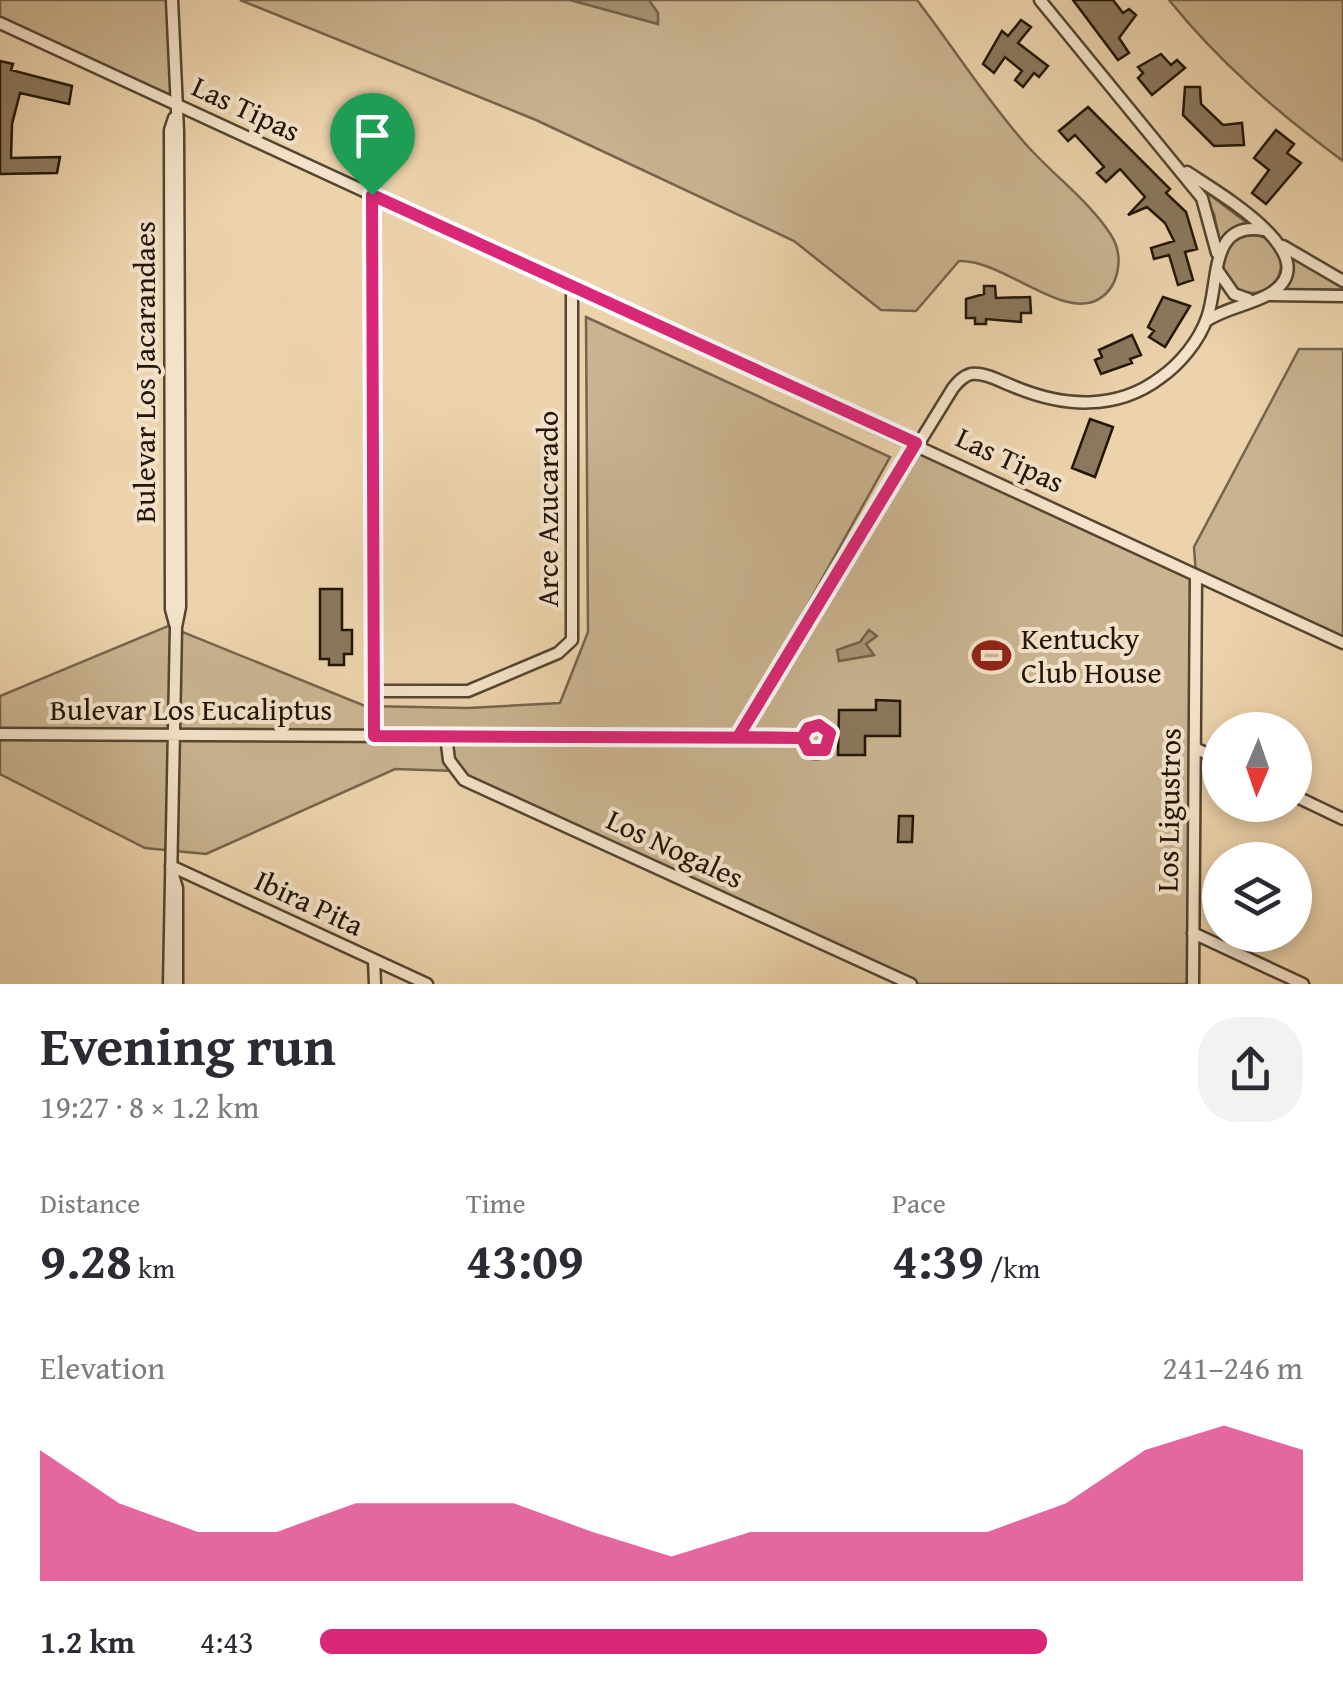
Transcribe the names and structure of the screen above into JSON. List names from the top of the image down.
{
  "streets": {
    "street": [
      "Las Tipas",
      "Bulevar Los Jacarandaes",
      "Arce Azucarado",
      "Bulevar Los Eucaliptus",
      "Los Ligustros",
      "Los Nogales",
      "Ibira Pita"
    ]
  },
  "crossings": [
    ["Las Tipas", "Bulevar Los Jacarandaes"],
    ["Las Tipas", "Arce Azucarado"],
    ["Las Tipas", "Los Ligustros"],
    ["Bulevar Los Jacarandaes", "Bulevar Los Eucaliptus"],
    ["Bulevar Los Jacarandaes", "Ibira Pita"],
    ["Bulevar Los Eucaliptus", "Los Nogales"]
  ],
  "places": {
    "sports": ["Kentucky Club House"]
  },
  "north": "bottom",
  "page": {
    "heading": ["Evening run", "19:27 · 8 × 1.2 km"],
    "stats": [
      ["Distance", "9.28 km"],
      ["Time", "43:09"],
      ["Pace", "4:39 /km"]
    ],
    "chart": ["Elevation", "241–246 m"],
    "list": [
      {
        "name": "1.2 km",
        "note": "4:43"
      }
    ]
  }
}
